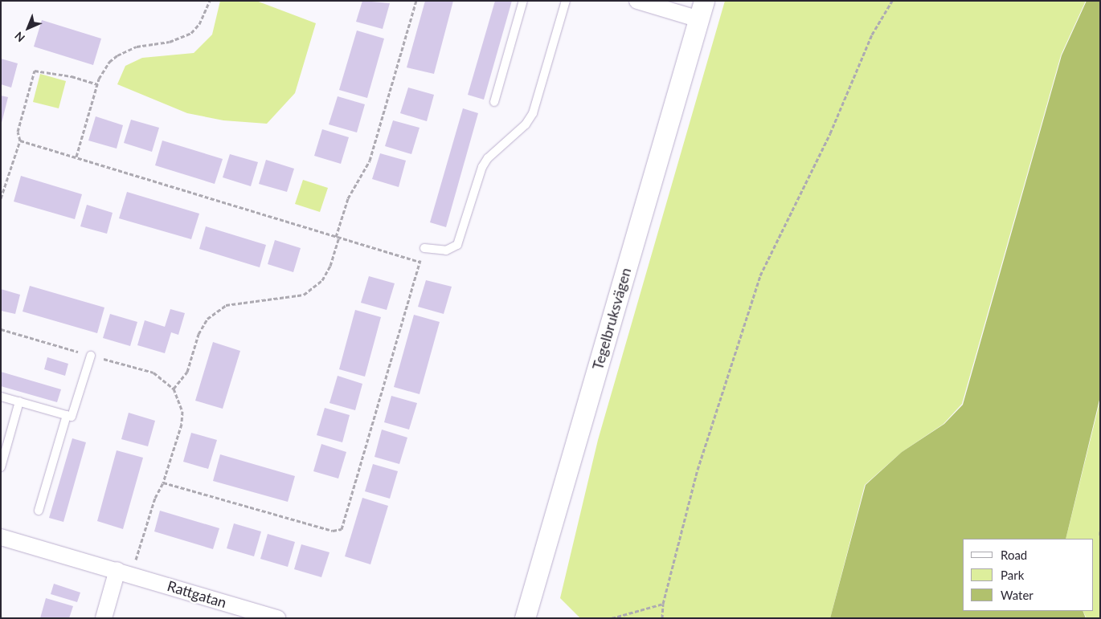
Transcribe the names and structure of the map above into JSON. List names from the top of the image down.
{
  "streets": {
    "street": ["Tegelbruksvägen", "Rattgatan"]
  },
  "legend": ["Road", "Park", "Water"],
  "north": "bottom left"
}
